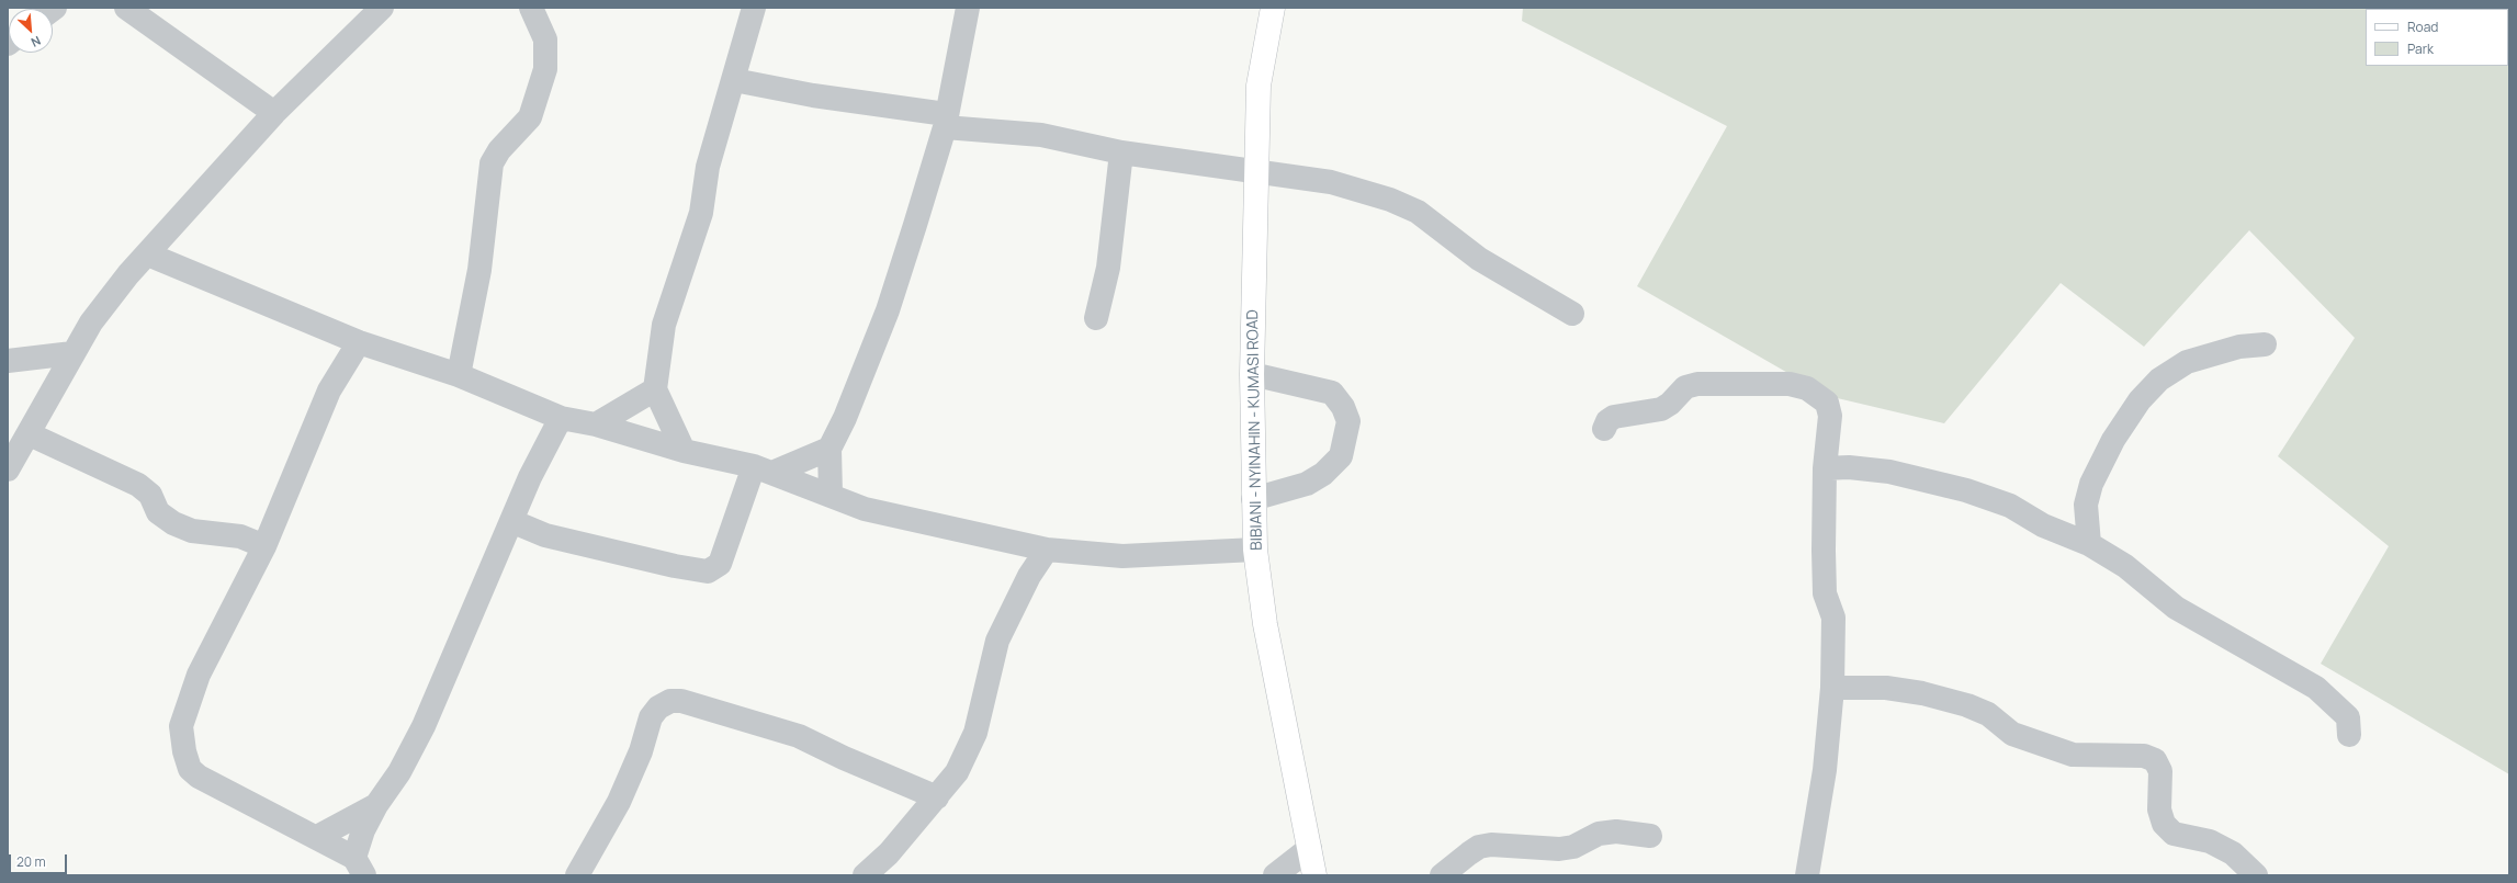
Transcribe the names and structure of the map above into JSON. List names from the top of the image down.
{
  "streets": {
    "main road": ["BIBIANI - NYINAHIN - KUMASI ROAD"]
  },
  "legend": ["Road", "Park"],
  "scale_bar": "20 m",
  "north": "bottom right"
}
